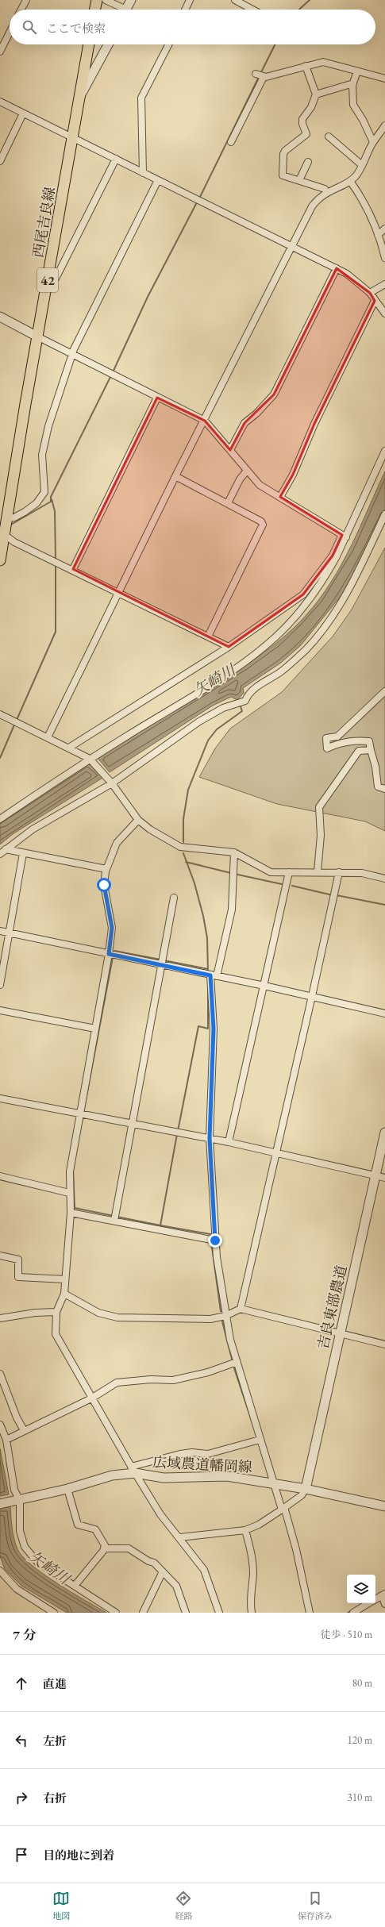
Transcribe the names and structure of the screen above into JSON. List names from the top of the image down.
{
  "streets": {
    "main road": ["西尾吉良線", "42"],
    "street": ["吉良東部農道", "広域農道幡岡線"]
  },
  "crossings": [
    ["吉良東部農道", "広域農道幡岡線"]
  ],
  "water": ["矢崎川"],
  "page": {
    "search": "ここで検索",
    "heading": ["7 分", "徒歩 · 510 m"],
    "list": [
      ["直進", "80 m"],
      ["左折", "120 m"],
      ["右折", "310 m"],
      "目的地に到着"
    ],
    "nav": ["地図", "経路", "保存済み"]
  }
}
